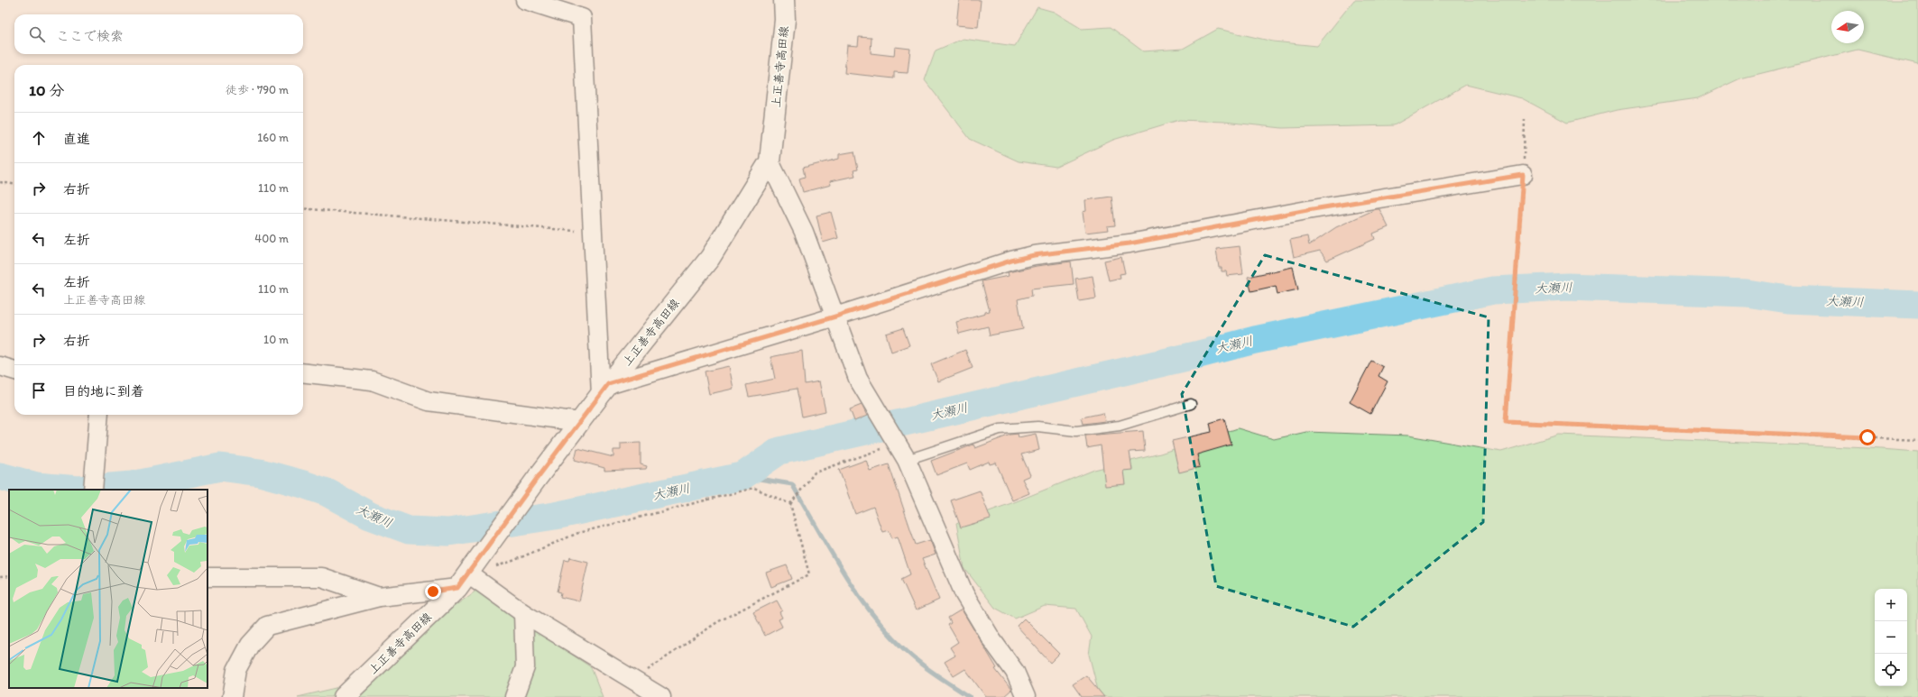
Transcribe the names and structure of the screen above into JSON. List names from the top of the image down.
{
  "streets": {
    "main road": ["上正善寺高田線"]
  },
  "water": ["大瀬川"],
  "north": "left",
  "page": {
    "search": "ここで検索",
    "heading": ["10 分", "徒歩 · 790 m"],
    "list": [
      ["直進", "160 m"],
      ["右折", "110 m"],
      ["左折", "400 m"],
      ["左折", "上正善寺高田線", "110 m"],
      ["右折", "10 m"],
      "目的地に到着"
    ],
    "map_buttons": ["+", "−"]
  }
}
